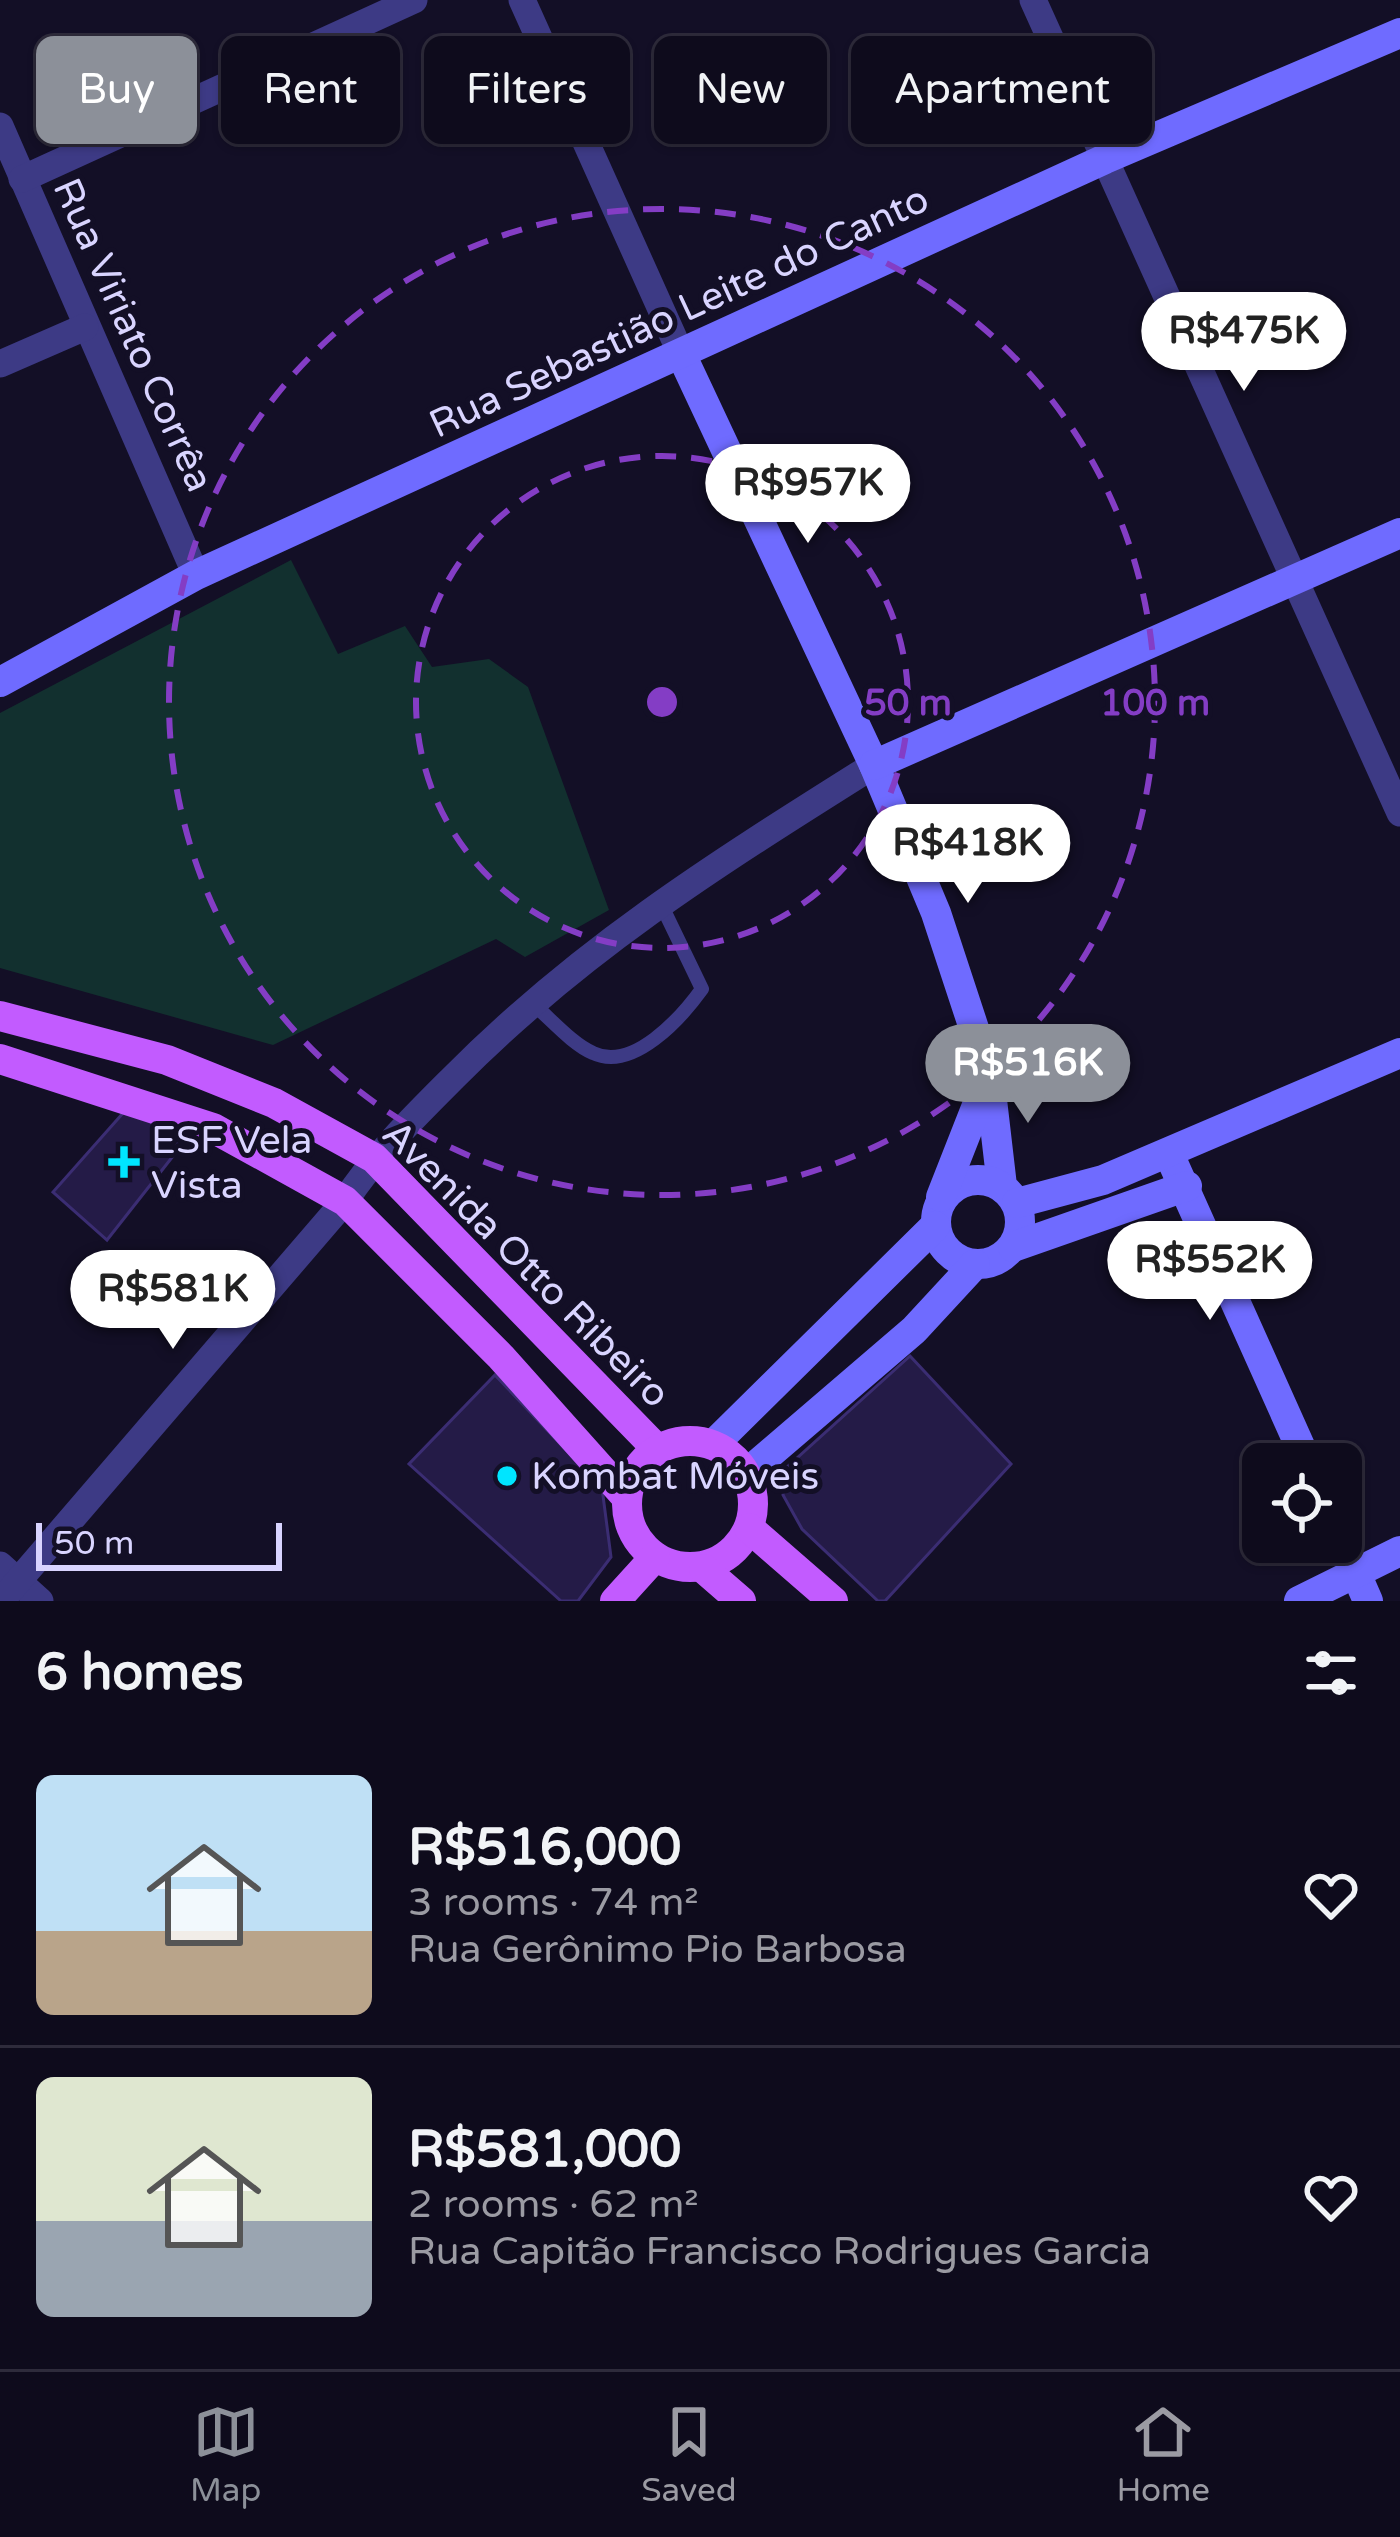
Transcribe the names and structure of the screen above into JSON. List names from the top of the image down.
{
  "streets": {
    "main road": ["Avenida Otto Ribeiro"],
    "street": ["Rua Sebastião Leite do Canto", "Rua Viriato Corrêa"]
  },
  "crossings": [
    ["Rua Sebastião Leite do Canto", "Rua Viriato Corrêa"]
  ],
  "places": {
    "health": ["ESF Vela Vista"],
    "other": ["Kombat Móveis"]
  },
  "scale_bar": "50 m",
  "page": {
    "chip": [
      "Buy",
      "Rent",
      "Filters",
      "New",
      "Apartment"
    ],
    "price": [
      "R$475K",
      "R$957K",
      "R$418K",
      "R$516K",
      "R$552K",
      "R$581K"
    ],
    "scale": "50 m",
    "heading": "6 homes",
    "list": [
      {
        "name": "R$516,000",
        "note": "3 rooms · 74 m² · Rua Gerônimo Pio Barbosa"
      },
      {
        "name": "R$581,000",
        "note": "2 rooms · 62 m² · Rua Capitão Francisco Rodrigues Garcia"
      }
    ],
    "tabs": ["Map", "Saved", "Home"]
  },
  "rings": ["50 m", "100 m"]
}
